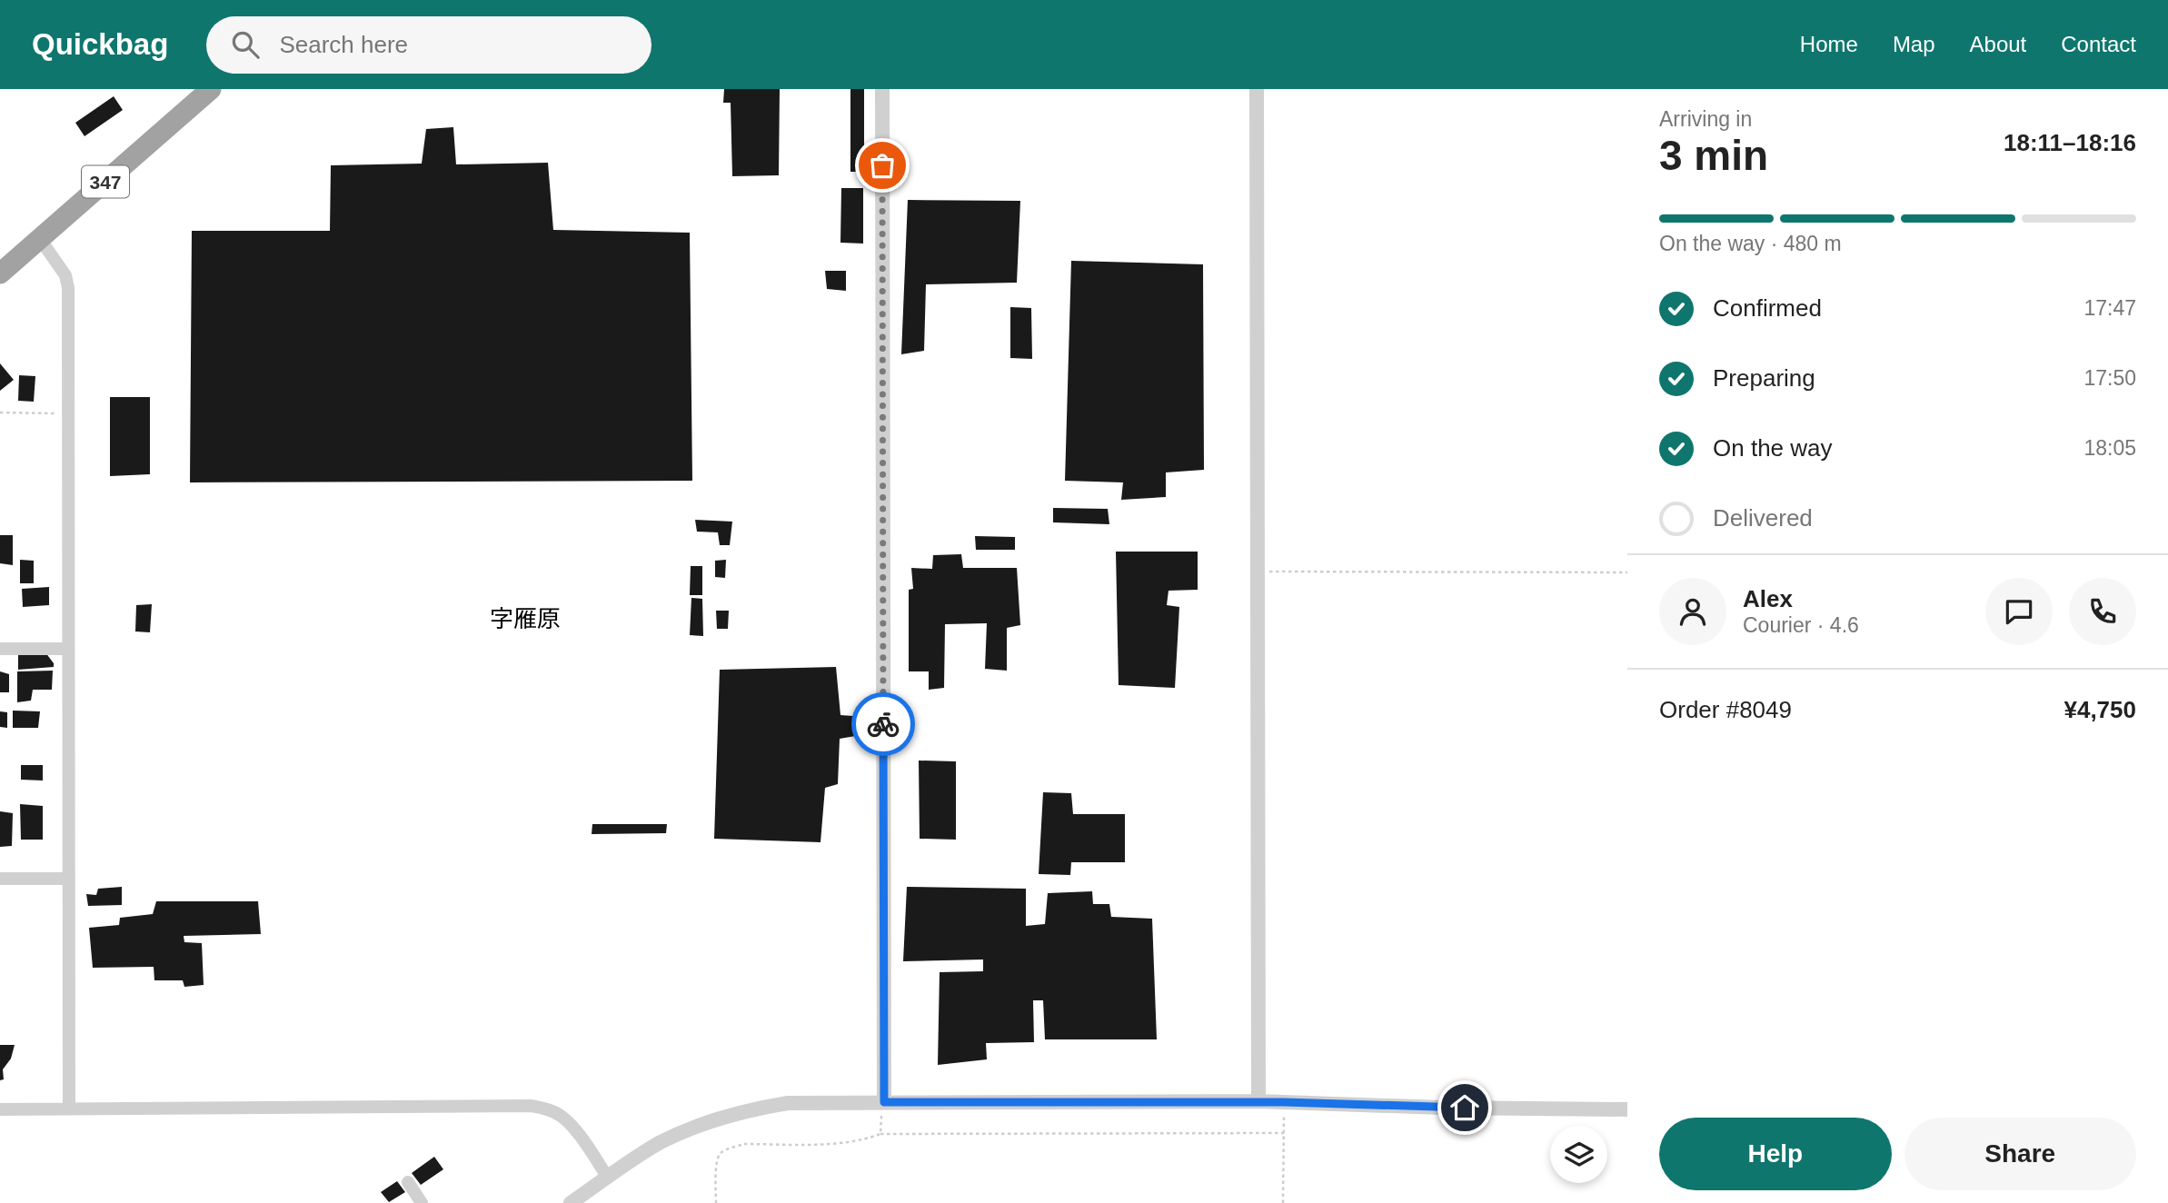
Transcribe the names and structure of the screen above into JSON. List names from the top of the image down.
{
  "streets": {
    "highway": ["347"]
  },
  "districts": ["字雁原"],
  "page": {
    "header": "Quickbag",
    "search": "Search here",
    "nav": [
      "Home",
      "Map",
      "About",
      "Contact"
    ],
    "heading": ["3 min", "Arriving in", "18:11–18:16"],
    "panel": [
      "Alex",
      "Courier · 4.6",
      "Order #8049",
      "¥4,750"
    ],
    "bar": "On the way · 480 m",
    "list": [
      ["Confirmed", "17:47"],
      ["Preparing", "17:50"],
      ["On the way", "18:05"],
      "Delivered"
    ],
    "buttons": ["Help", "Share"]
  }
}
